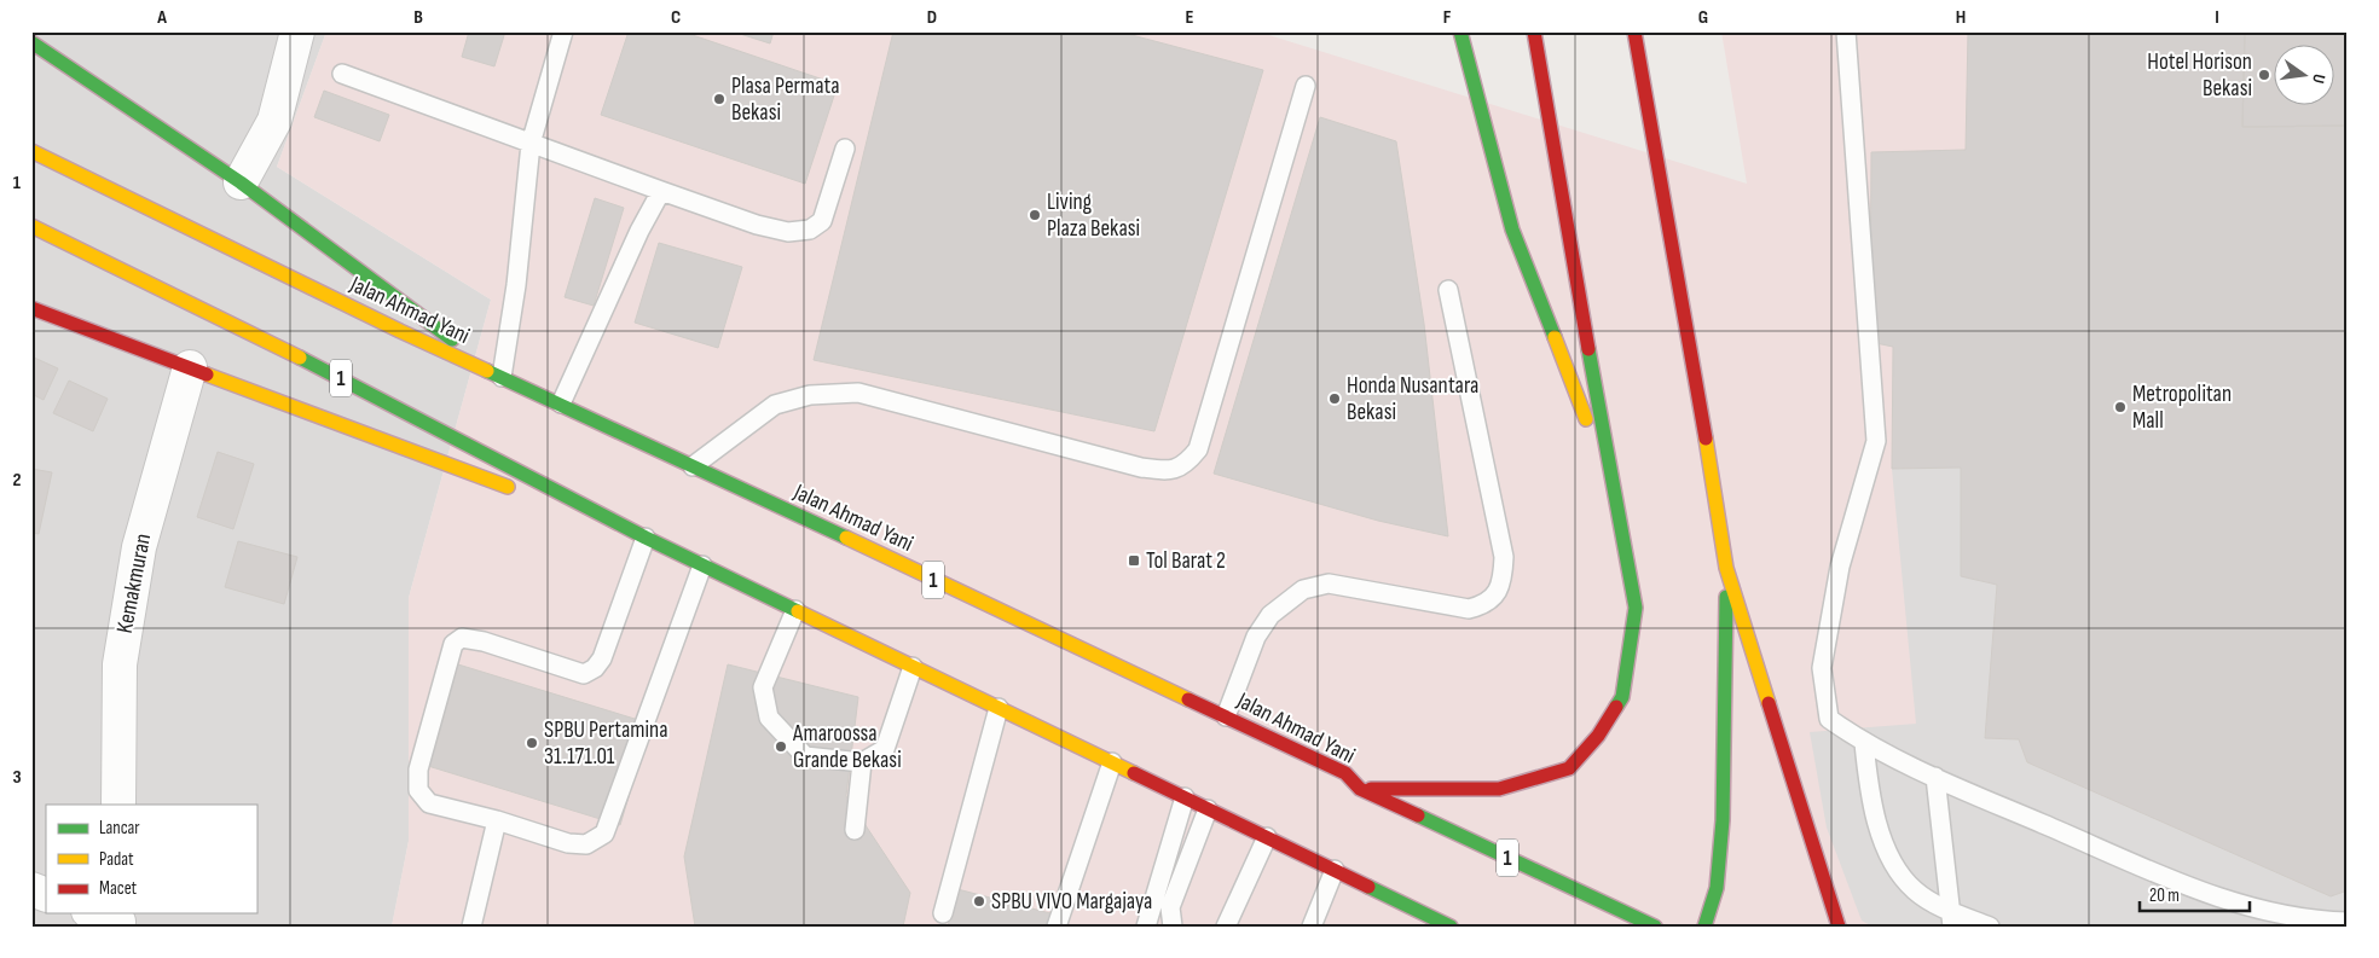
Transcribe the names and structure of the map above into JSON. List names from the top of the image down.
{
  "streets": {
    "highway": ["Jalan Ahmad Yani", "1"],
    "street": ["Kemakmuran"]
  },
  "places": {
    "other": [
      "Hotel Horison Bekasi",
      "Plasa Permata Bekasi",
      "Living Plaza Bekasi",
      "Honda Nusantara Bekasi",
      "Metropolitan Mall",
      "SPBU Pertamina 31.171.01",
      "Amaroossa Grande Bekasi",
      "SPBU VIVO Margajaya"
    ],
    "transit": ["Tol Barat 2"]
  },
  "legend": ["Lancar", "Padat", "Macet"],
  "scale_bar": "20 m",
  "north": "right",
  "grid": {
    "columns": [
      "A",
      "B",
      "C",
      "D",
      "E",
      "F",
      "G",
      "H",
      "I"
    ],
    "rows": ["1", "2", "3"]
  }
}
